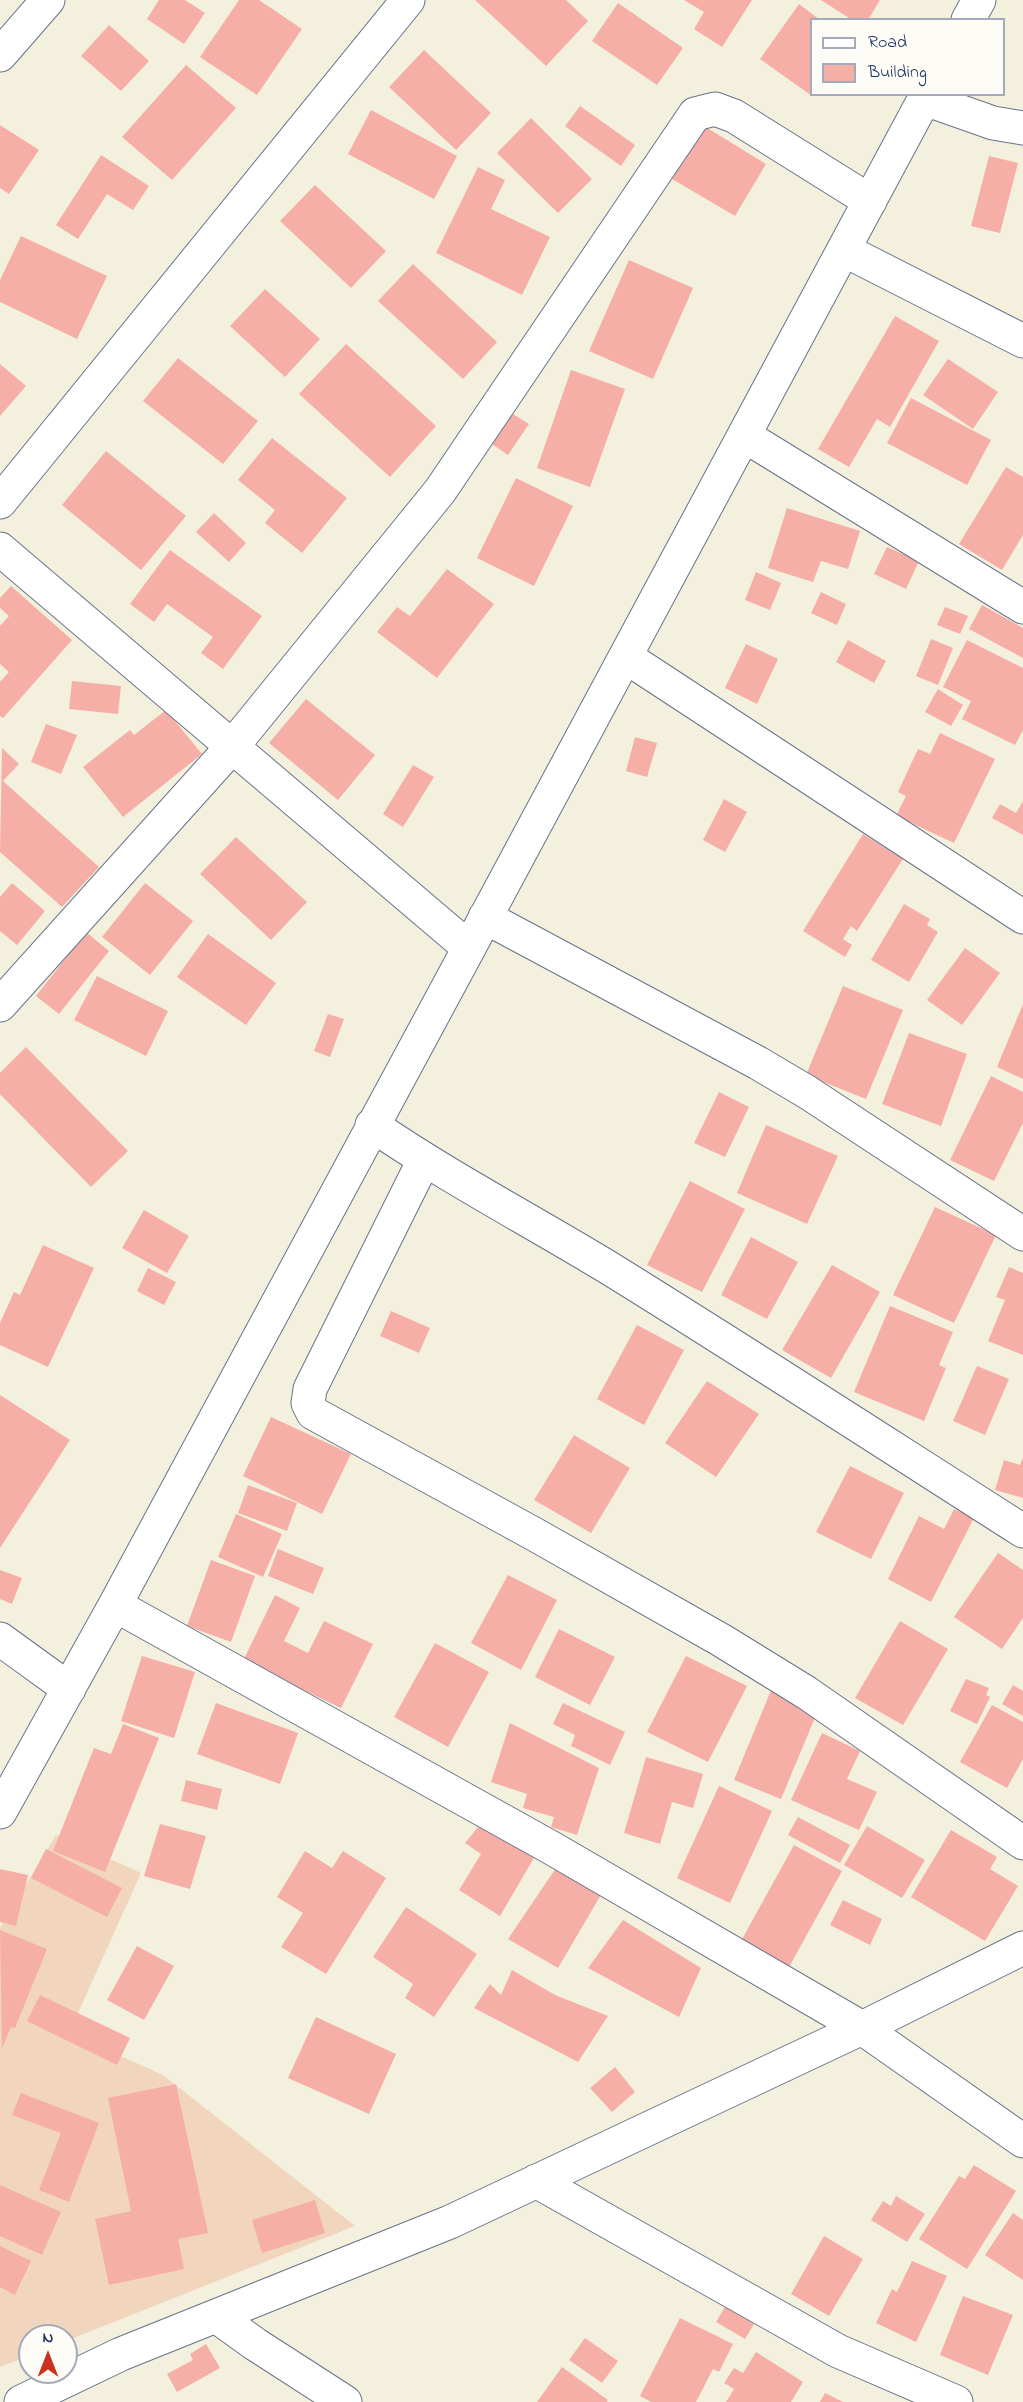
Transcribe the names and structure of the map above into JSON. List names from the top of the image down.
{
  "legend": ["Road", "Building"],
  "north": "top"
}
